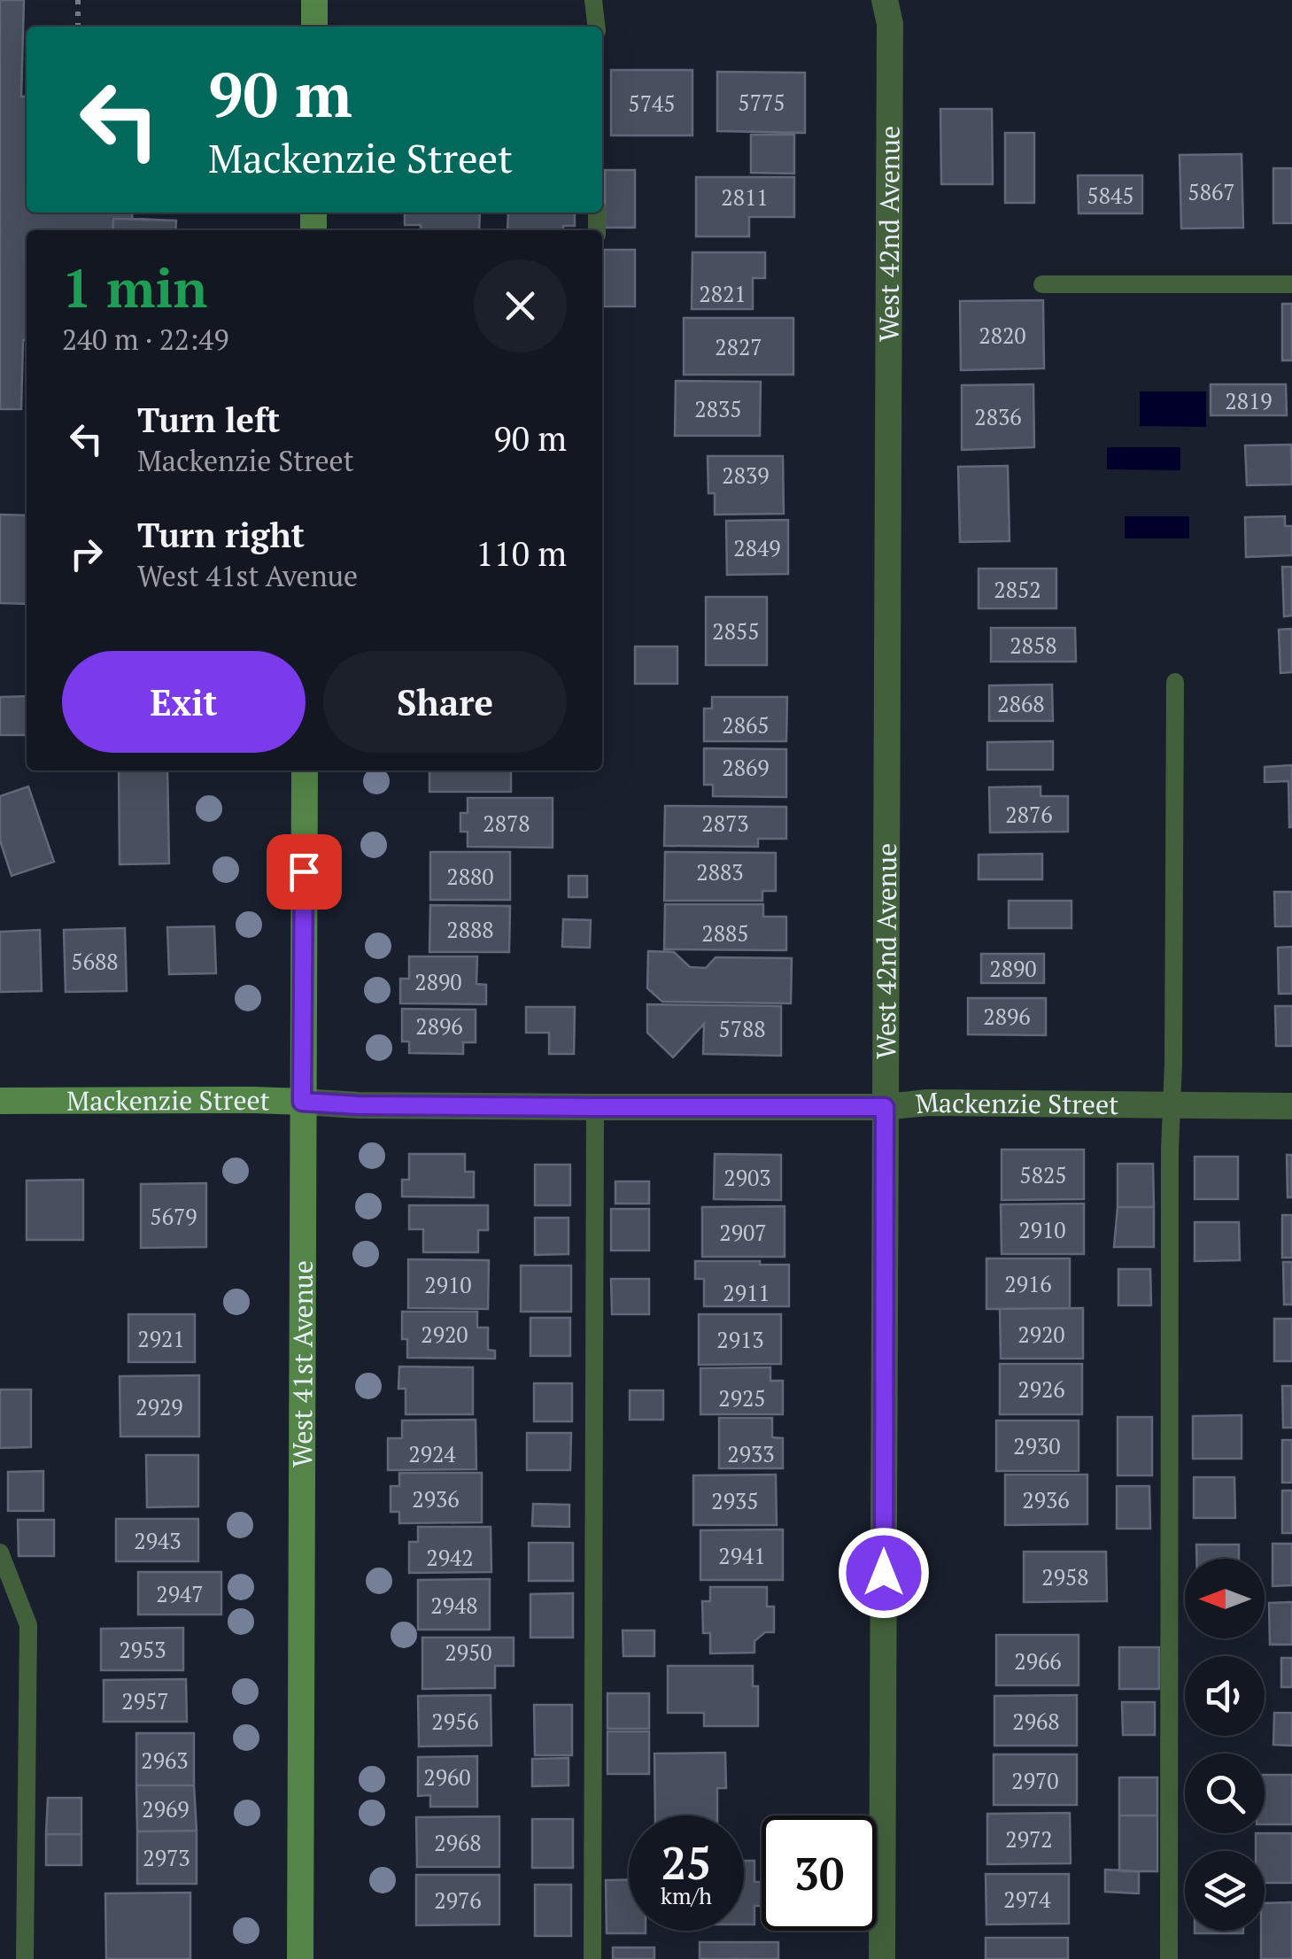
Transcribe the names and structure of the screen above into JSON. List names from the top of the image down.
{
  "streets": {
    "main road": ["Mackenzie Street", "West 41st Avenue"],
    "street": ["West 42nd Avenue"]
  },
  "crossings": [
    ["West 42nd Avenue", "Mackenzie Street"],
    ["Mackenzie Street", "West 41st Avenue"]
  ],
  "house_numbers": [
    "5775",
    "5745",
    "5867",
    "5845",
    "2811",
    "2821",
    "2820",
    "2827",
    "2819",
    "2835",
    "2836",
    "2839",
    "2849",
    "2852",
    "2855",
    "2858",
    "2868",
    "2865",
    "2869",
    "2876",
    "2878",
    "2873",
    "2883",
    "2880",
    "2888",
    "2885",
    "5688",
    "2890",
    "2890",
    "2896",
    "2896",
    "5788",
    "5825",
    "2903",
    "5679",
    "2910",
    "2907",
    "2916",
    "2910",
    "2911",
    "2920",
    "2920",
    "2921",
    "2913",
    "2926",
    "2925",
    "2929",
    "2930",
    "2924",
    "2933",
    "2936",
    "2936",
    "2935",
    "2943",
    "2941",
    "2942",
    "2958",
    "2947",
    "2948",
    "2953",
    "2950",
    "2966",
    "2957",
    "2956",
    "2968",
    "2963",
    "2960",
    "2970",
    "2969",
    "2972",
    "2968",
    "2973",
    "2974",
    "2976"
  ],
  "north": "left",
  "page": {
    "turn": ["90 m", "Mackenzie Street"],
    "heading": ["1 min", "240 m · 22:49"],
    "list": [
      {
        "name": "Turn left",
        "note": "Mackenzie Street",
        "value": "90 m"
      },
      {
        "name": "Turn right",
        "note": "West 41st Avenue",
        "value": "110 m"
      }
    ],
    "buttons": ["Exit", "Share"],
    "speed": "25 km/h",
    "limit": "30"
  }
}
